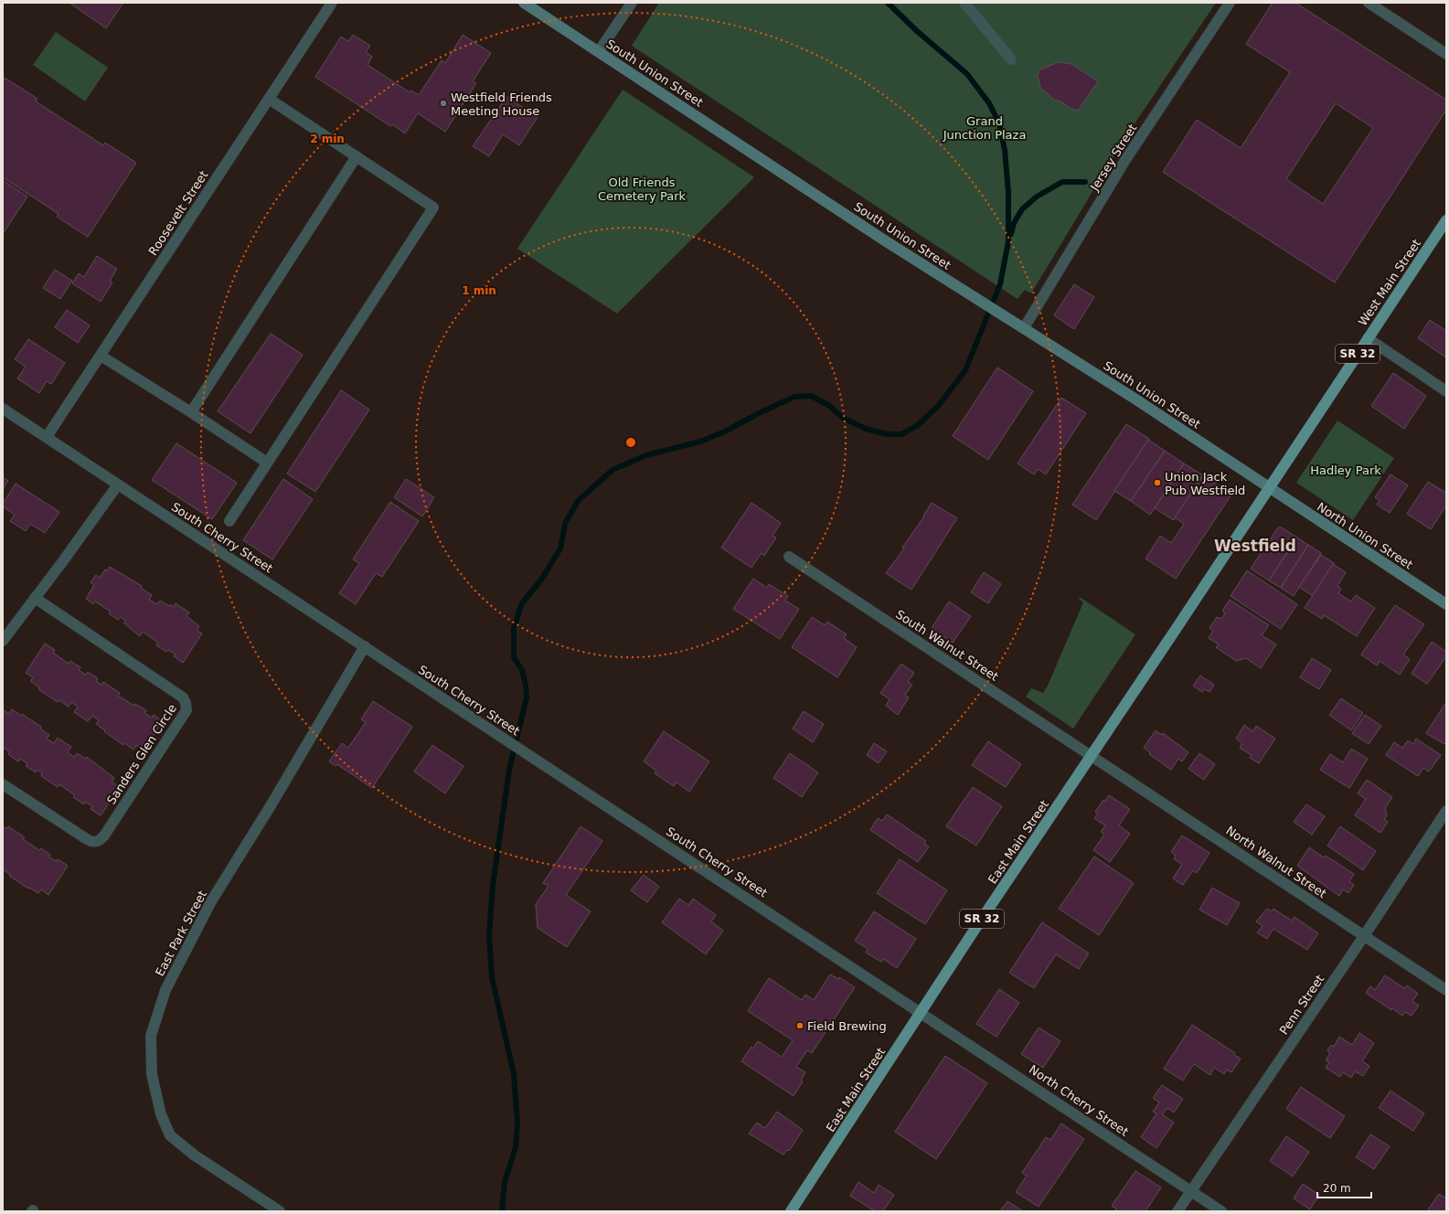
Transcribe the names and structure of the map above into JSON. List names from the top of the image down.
{
  "streets": {
    "main road": ["West Main Street", "SR 32", "East Main Street"],
    "street": [
      "South Union Street",
      "Jersey Street",
      "Roosevelt Street",
      "North Union Street",
      "South Cherry Street",
      "South Walnut Street",
      "Sanders Glen Circle",
      "North Walnut Street",
      "East Park Street",
      "Penn Street",
      "North Cherry Street"
    ]
  },
  "crossings": [
    ["South Union Street", "Jersey Street"],
    ["South Union Street", "West Main Street"],
    ["South Union Street", "North Union Street"],
    ["South Union Street", "East Main Street"],
    ["Roosevelt Street", "South Cherry Street"],
    ["West Main Street", "North Union Street"],
    ["West Main Street", "East Main Street"],
    ["North Union Street", "East Main Street"],
    ["South Cherry Street", "East Main Street"],
    ["South Cherry Street", "East Park Street"],
    ["South Cherry Street", "North Cherry Street"],
    ["South Walnut Street", "East Main Street"],
    ["South Walnut Street", "North Walnut Street"],
    ["East Main Street", "North Walnut Street"],
    ["East Main Street", "North Cherry Street"],
    ["North Walnut Street", "Penn Street"],
    ["Penn Street", "North Cherry Street"]
  ],
  "districts": ["Westfield"],
  "parks": ["Grand Junction Plaza", "Old Friends Cemetery Park", "Hadley Park"],
  "places": ["Westfield Friends Meeting House", "Union Jack Pub Westfield", "Field Brewing"],
  "scale_bar": "20 m",
  "rings": ["2 min", "1 min"]
}
